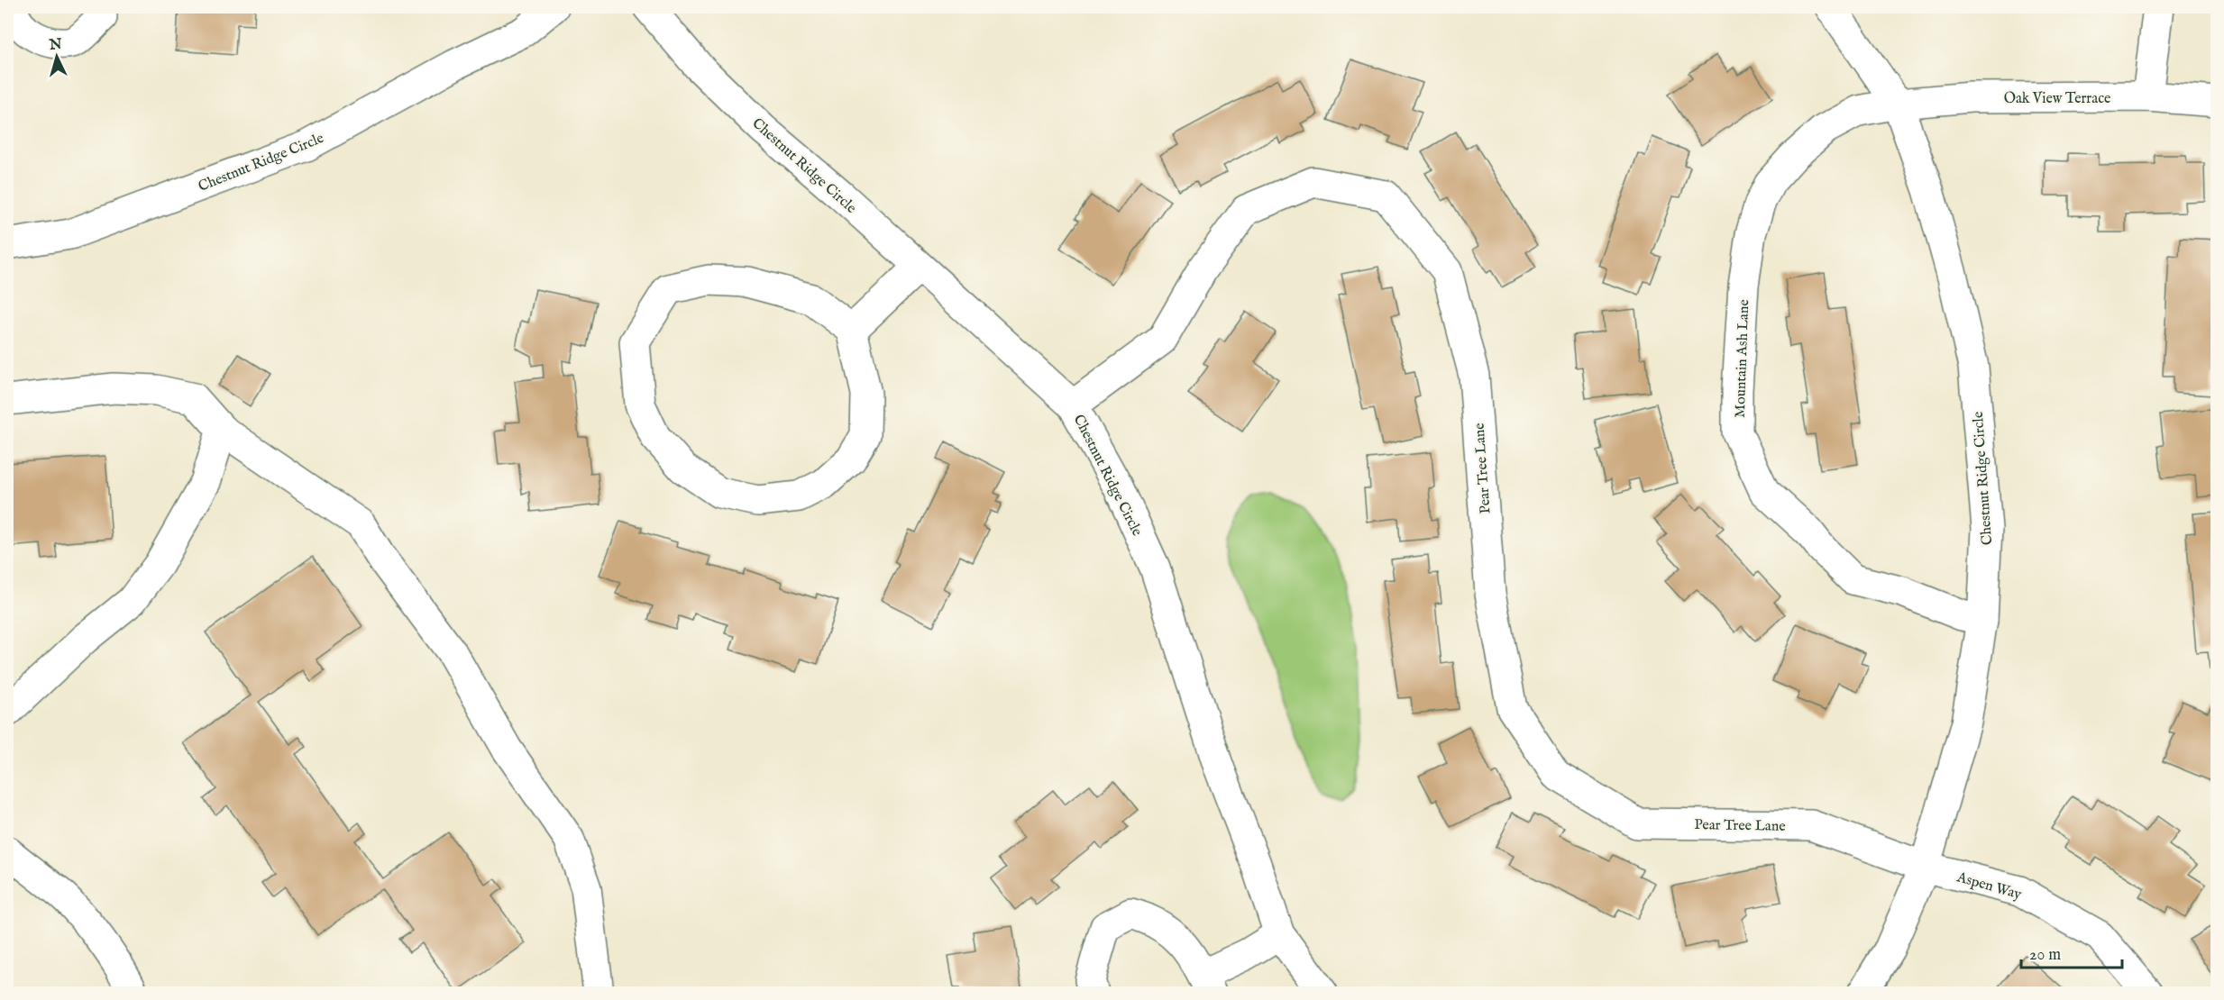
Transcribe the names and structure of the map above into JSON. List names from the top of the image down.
{
  "streets": {
    "street": [
      "Oak View Terrace",
      "Chestnut Ridge Circle",
      "Mountain Ash Lane",
      "Pear Tree Lane",
      "Aspen Way"
    ]
  },
  "crossings": [
    ["Oak View Terrace", "Chestnut Ridge Circle"],
    ["Oak View Terrace", "Mountain Ash Lane"],
    ["Chestnut Ridge Circle", "Mountain Ash Lane"],
    ["Chestnut Ridge Circle", "Pear Tree Lane"],
    ["Chestnut Ridge Circle", "Aspen Way"],
    ["Pear Tree Lane", "Aspen Way"]
  ],
  "scale_bar": "20 m",
  "north": "top"
}
